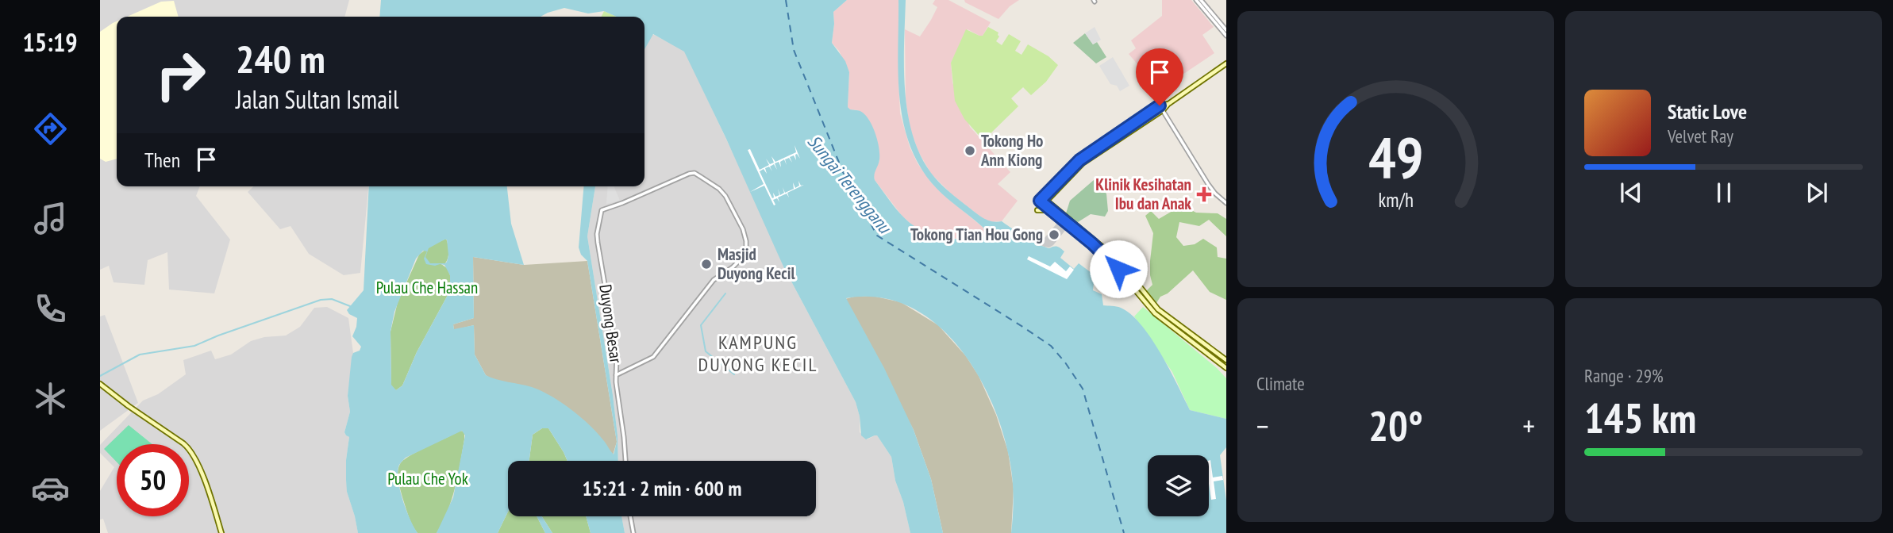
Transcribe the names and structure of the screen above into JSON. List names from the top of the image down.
{
  "streets": {
    "street": ["Duyong Besar"]
  },
  "districts": ["KAMPUNG DUYONG KECIL"],
  "water": ["Sungai Terengganu"],
  "parks": ["Pulau Che Hassan", "Pulau Che Yok"],
  "places": {
    "other": ["Tokong Ho Ann Kiong", "Tokong Tian Hou Gong", "Masjid Duyong Kecil"],
    "health": ["Klinik Kesihatan Ibu dan Anak"]
  },
  "page": {
    "tabs": "15:19",
    "turn": ["240 m", "Jalan Sultan Ismail"],
    "song": ["Static Love", "Velvet Ray"],
    "then": "Then",
    "tile": [
      "Climate",
      ["Range · 29%", "145 km"]
    ],
    "heat": ["−", "20°", "+"],
    "limit": "50",
    "trip": "15:21 · 2 min · 600 m",
    "gauge": ["49", "km/h"]
  }
}
